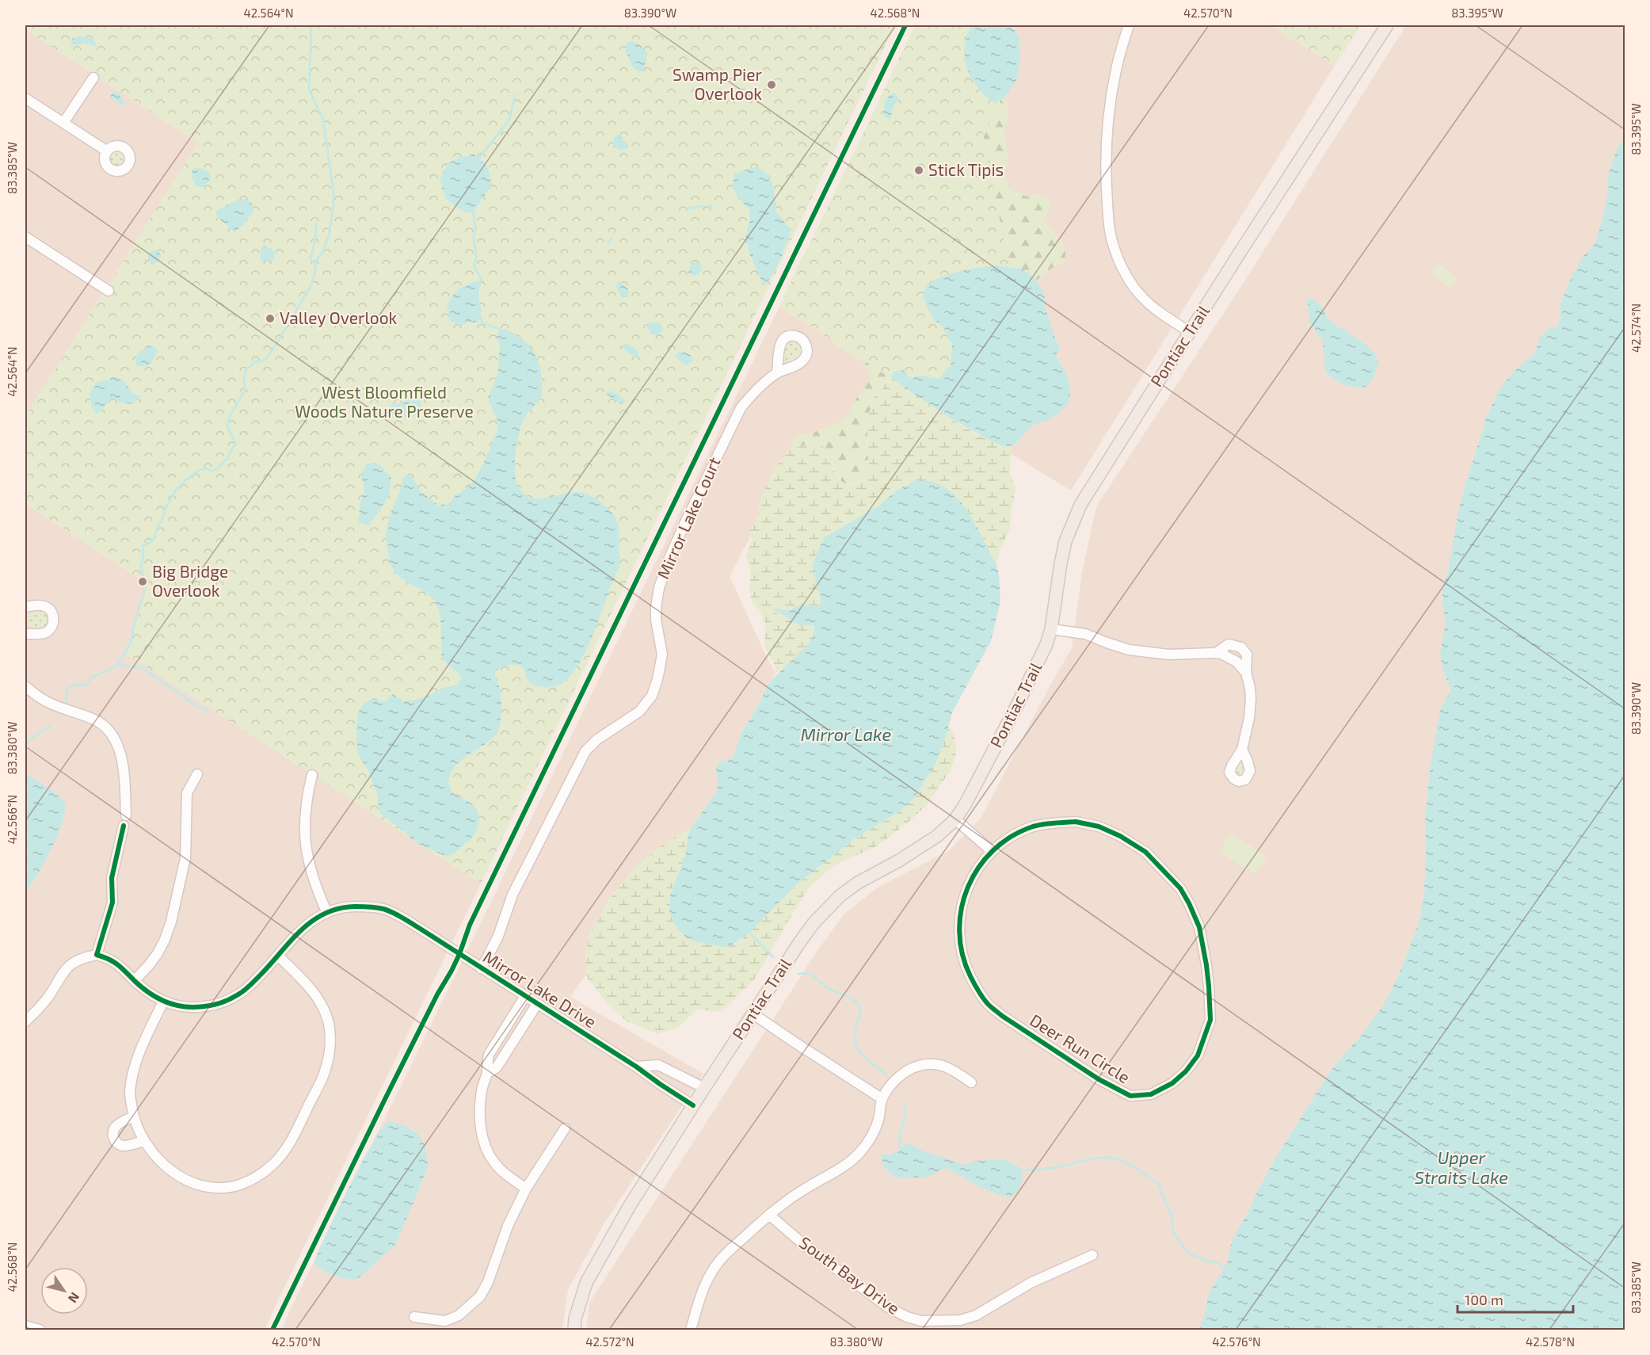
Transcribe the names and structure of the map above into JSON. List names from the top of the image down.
{
  "streets": {
    "main road": ["Pontiac Trail"],
    "street": [
      "Mirror Lake Court",
      "Mirror Lake Drive",
      "Deer Run Circle",
      "South Bay Drive"
    ]
  },
  "crossings": [
    ["Pontiac Trail", "Mirror Lake Drive"],
    ["Mirror Lake Court", "Mirror Lake Drive"]
  ],
  "water": ["Mirror Lake", "Upper Straits Lake"],
  "parks": ["West Bloomfield Woods Nature Preserve"],
  "places": [
    "Swamp Pier Overlook",
    "Stick Tipis",
    "Valley Overlook",
    "Big Bridge Overlook"
  ],
  "scale_bar": "100 m",
  "north": "bottom right",
  "coordinates": [
    "42.564°N",
    "83.390°W",
    "42.568°N",
    "42.570°N",
    "83.395°W",
    "83.385°W",
    "42.574°N",
    "83.380°W",
    "42.566°N",
    "42.572°N",
    "42.576°N",
    "42.578°N"
  ]
}
